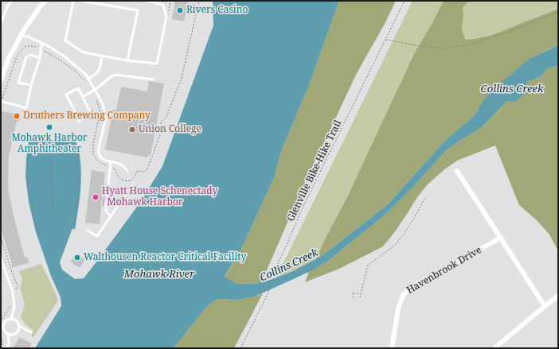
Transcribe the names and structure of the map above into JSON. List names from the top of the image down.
{
  "streets": {
    "street": ["Havenbrook Drive"],
    "path": ["Glenville Bike-Hike Trail"]
  },
  "water": ["Collins Creek", "Mohawk River"],
  "places": [
    "Rivers Casino",
    "Druthers Brewing Company",
    "Mohawk Harbor Amphitheater",
    "Union College",
    "Hyatt House Schenectady / Mohawk Harbor",
    "Walthousen Reactor Critical Facility"
  ]
}
